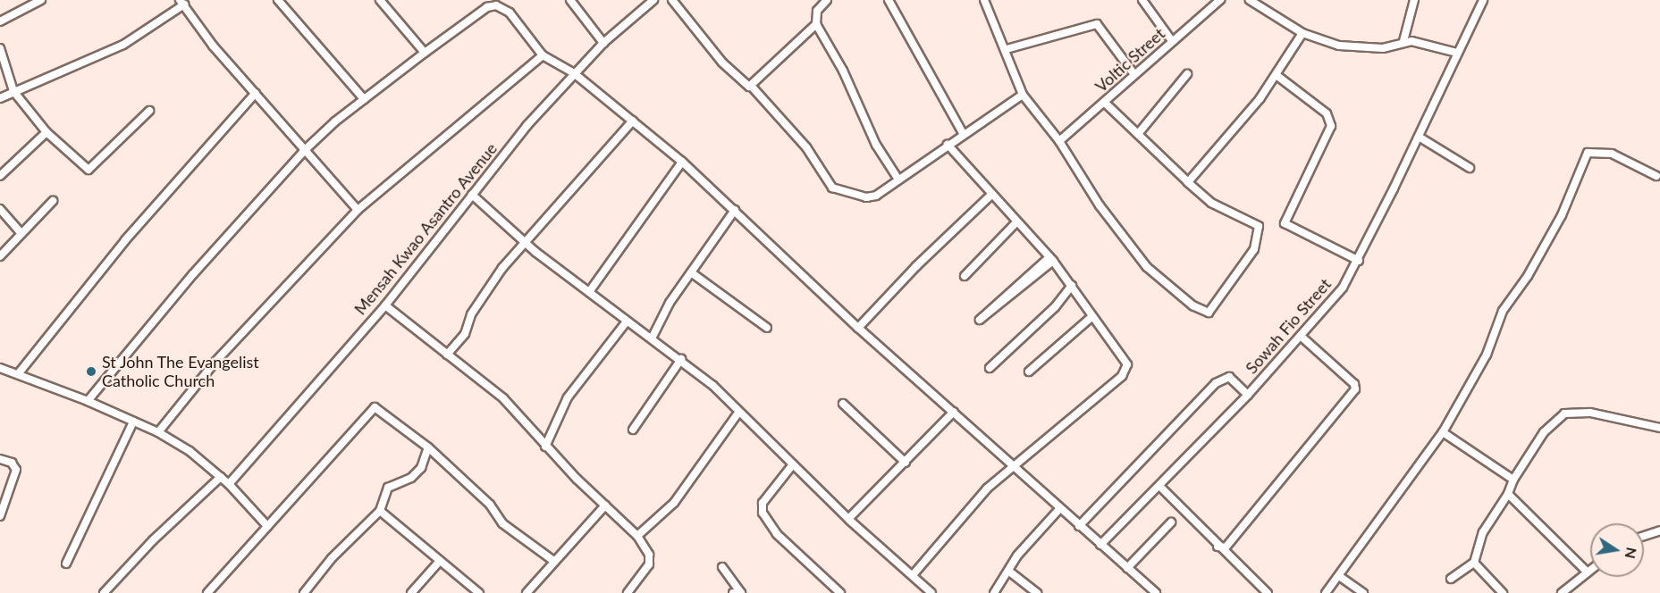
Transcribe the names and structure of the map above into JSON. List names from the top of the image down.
{
  "streets": {
    "street": ["Voltic Street", "Mensah Kwao Asantro Avenue", "Sowah Fio Street"]
  },
  "places": ["St John The Evangelist Catholic Church"],
  "north": "right"
}
